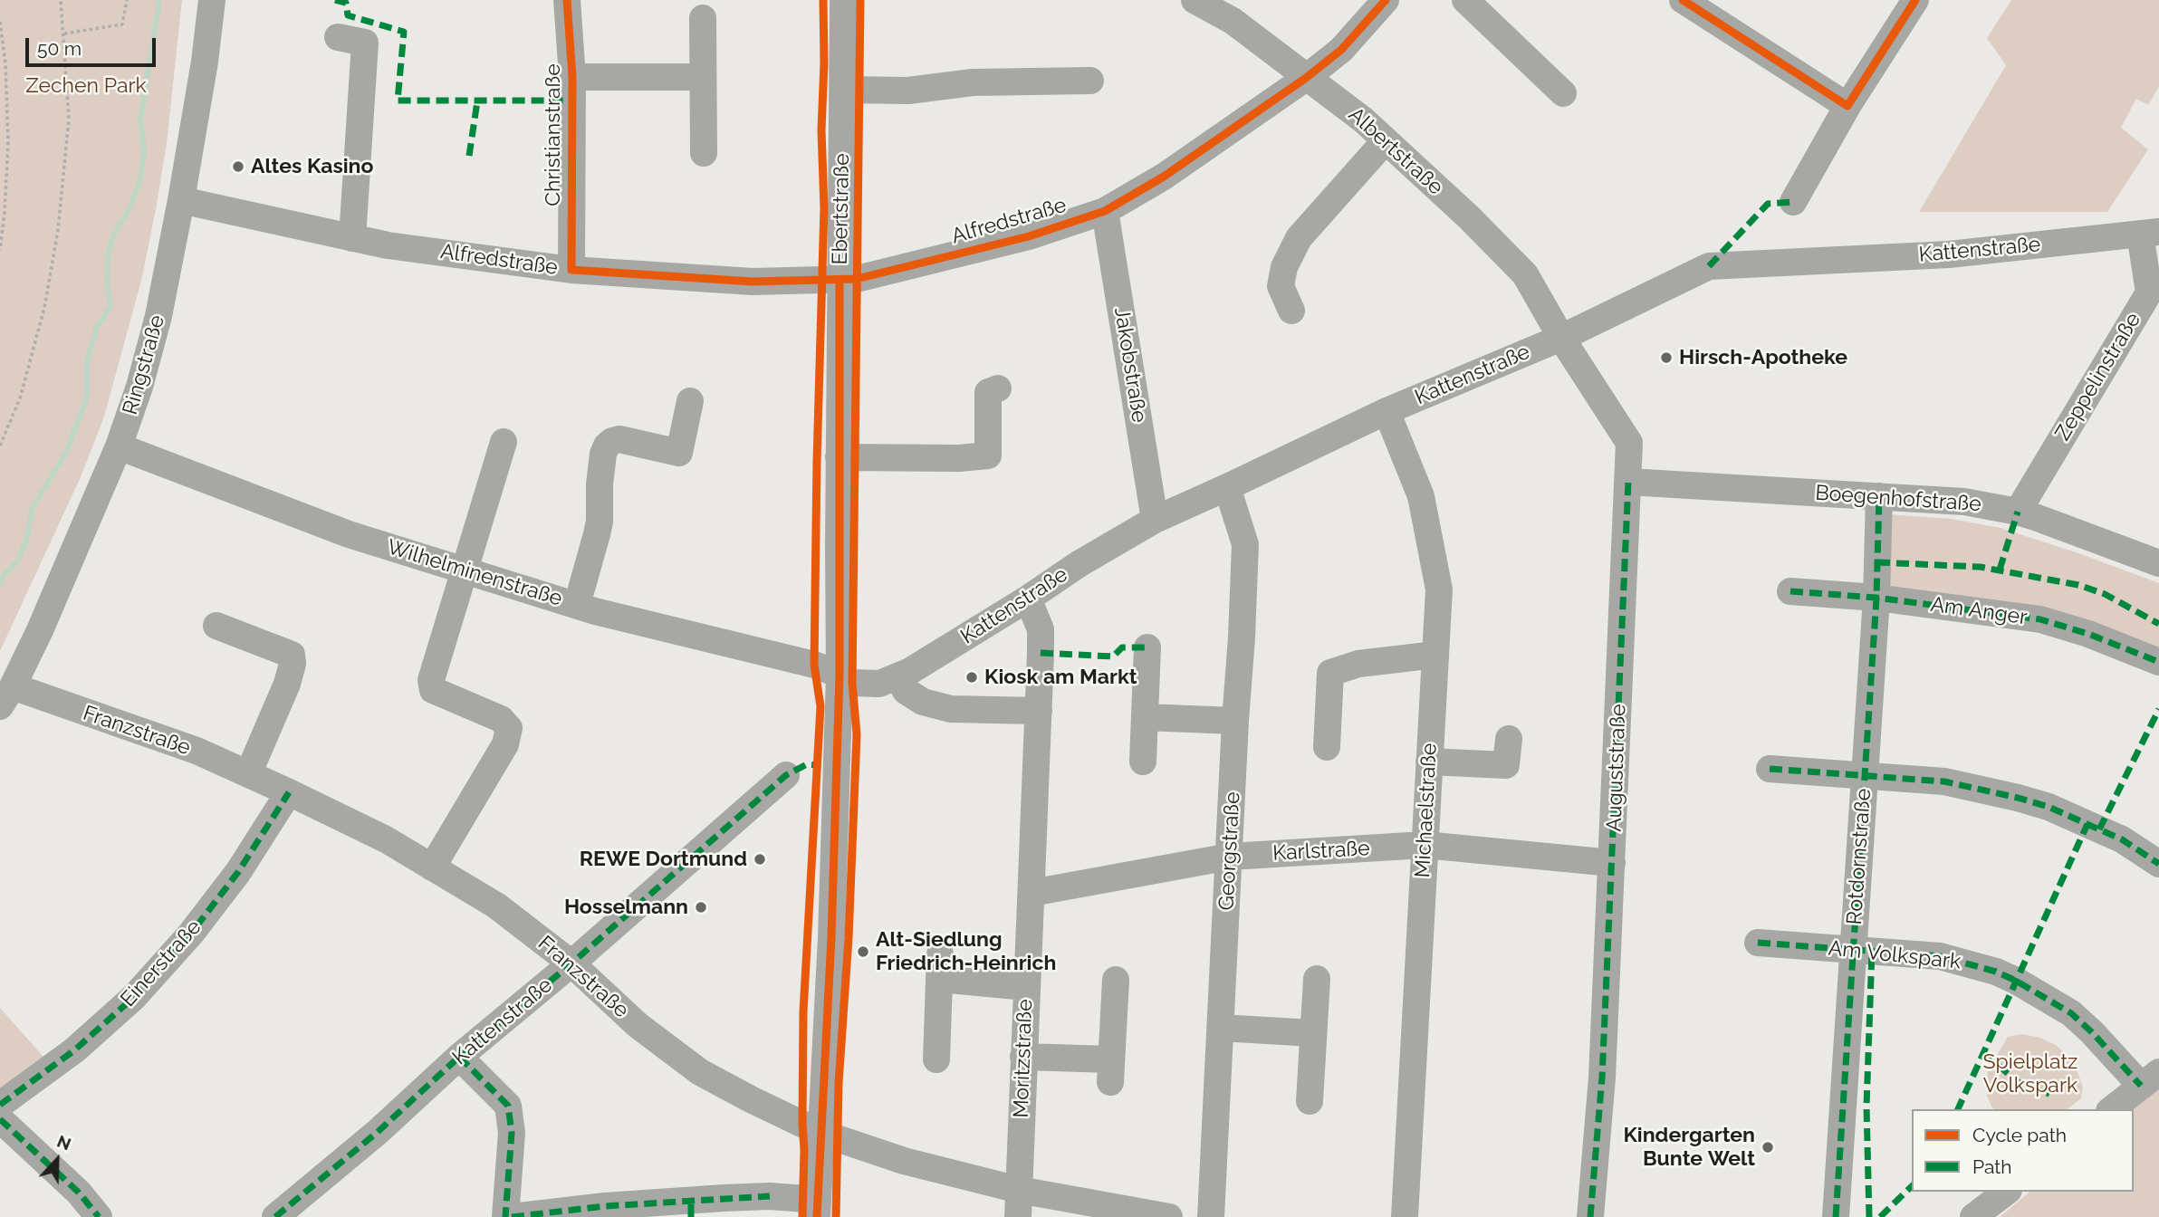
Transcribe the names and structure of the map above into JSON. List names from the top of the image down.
{
  "streets": {
    "street": [
      "Christianstraße",
      "Albertstraße",
      "Ebertstraße",
      "Alfredstraße",
      "Kattenstraße",
      "Ringstraße",
      "Jakobstraße",
      "Zeppelinstraße",
      "Boegenhofstraße",
      "Wilhelminenstraße",
      "Am Anger",
      "Franzstraße",
      "Auguststraße",
      "Michaelstraße",
      "Georgstraße",
      "Karlstraße",
      "Rotdornstraße",
      "Am Volkspark",
      "Einerstraße",
      "Moritzstraße"
    ]
  },
  "crossings": [
    ["Christianstraße", "Alfredstraße"],
    ["Albertstraße", "Alfredstraße"],
    ["Albertstraße", "Kattenstraße"],
    ["Albertstraße", "Auguststraße"],
    ["Ebertstraße", "Alfredstraße"],
    ["Ebertstraße", "Kattenstraße"],
    ["Ebertstraße", "Wilhelminenstraße"],
    ["Ebertstraße", "Franzstraße"],
    ["Alfredstraße", "Ringstraße"],
    ["Alfredstraße", "Jakobstraße"],
    ["Kattenstraße", "Jakobstraße"],
    ["Kattenstraße", "Zeppelinstraße"],
    ["Kattenstraße", "Wilhelminenstraße"],
    ["Kattenstraße", "Franzstraße"],
    ["Kattenstraße", "Auguststraße"],
    ["Kattenstraße", "Michaelstraße"],
    ["Kattenstraße", "Georgstraße"],
    ["Kattenstraße", "Moritzstraße"],
    ["Ringstraße", "Wilhelminenstraße"],
    ["Ringstraße", "Franzstraße"],
    ["Zeppelinstraße", "Boegenhofstraße"],
    ["Boegenhofstraße", "Auguststraße"],
    ["Boegenhofstraße", "Rotdornstraße"],
    ["Am Anger", "Rotdornstraße"],
    ["Franzstraße", "Einerstraße"],
    ["Franzstraße", "Moritzstraße"],
    ["Auguststraße", "Karlstraße"],
    ["Michaelstraße", "Karlstraße"],
    ["Georgstraße", "Karlstraße"],
    ["Karlstraße", "Moritzstraße"],
    ["Rotdornstraße", "Am Volkspark"]
  ],
  "parks": ["Zechen Park", "Spielplatz Volkspark"],
  "places": [
    "Altes Kasino",
    "Hirsch-Apotheke",
    "Kiosk am Markt",
    "REWE Dortmund",
    "Hosselmann",
    "Alt-Siedlung Friedrich-Heinrich",
    "Kindergarten Bunte Welt"
  ],
  "legend": ["Cycle path", "Path"],
  "scale_bar": "50 m",
  "north": "top"
}
